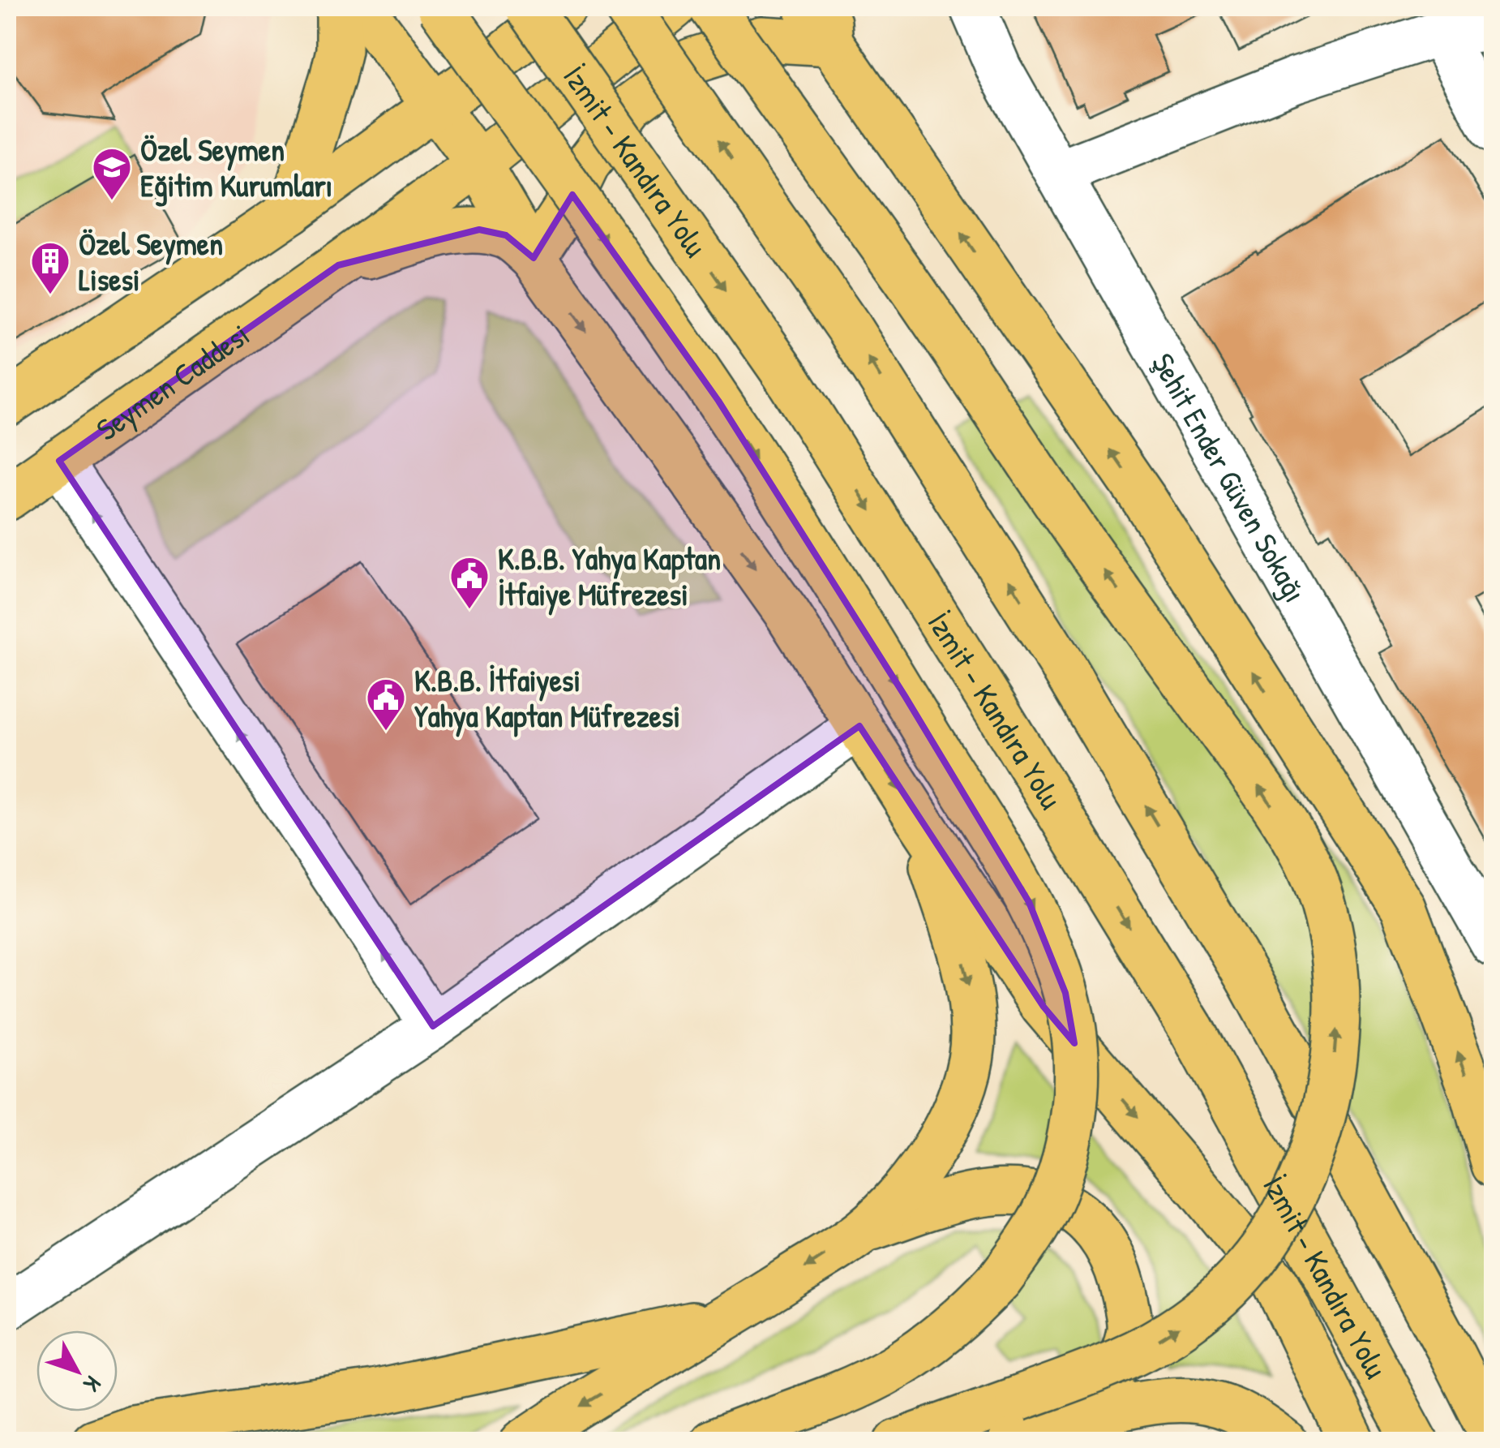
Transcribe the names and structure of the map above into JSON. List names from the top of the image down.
{
  "streets": {
    "main road": ["İzmit - Kandıra Yolu", "Seymen Caddesi"],
    "street": ["Şehit Ender Güven Sokağı"]
  },
  "places": {
    "school or university": ["Özel Seymen Eğitim Kurumları"],
    "building": ["Özel Seymen Lisesi"],
    "public building": ["K.B.B. Yahya Kaptan İtfaiye Müfrezesi", "K.B.B. İtfaiyesi Yahya Kaptan Müfrezesi"]
  },
  "north": "bottom right"
}
